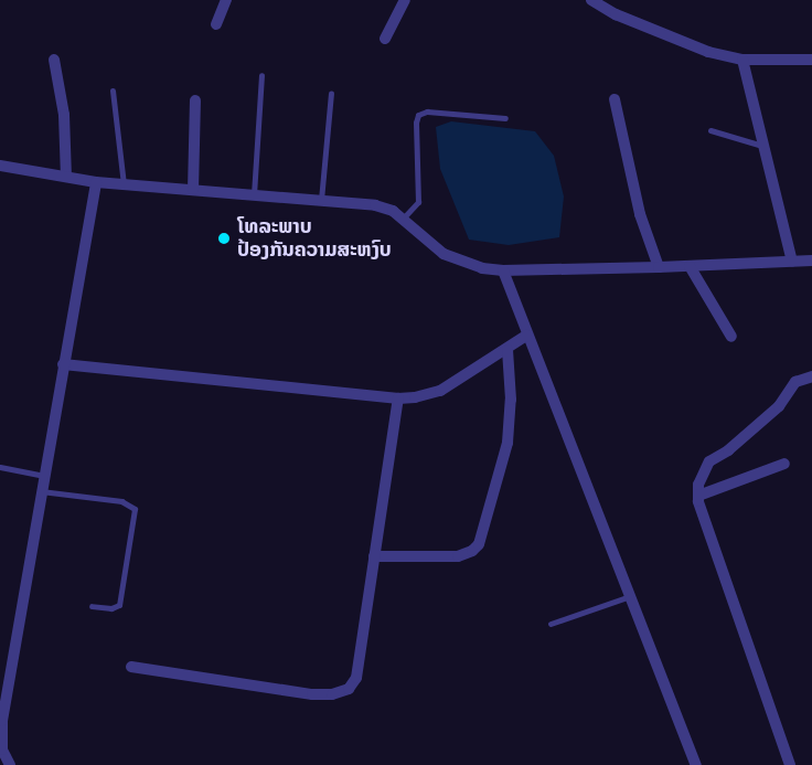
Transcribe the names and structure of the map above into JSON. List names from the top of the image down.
{
  "places": ["ໂທລະພາບ ປ້ອງກັນຄວາມສະຫງົບ"]
}
